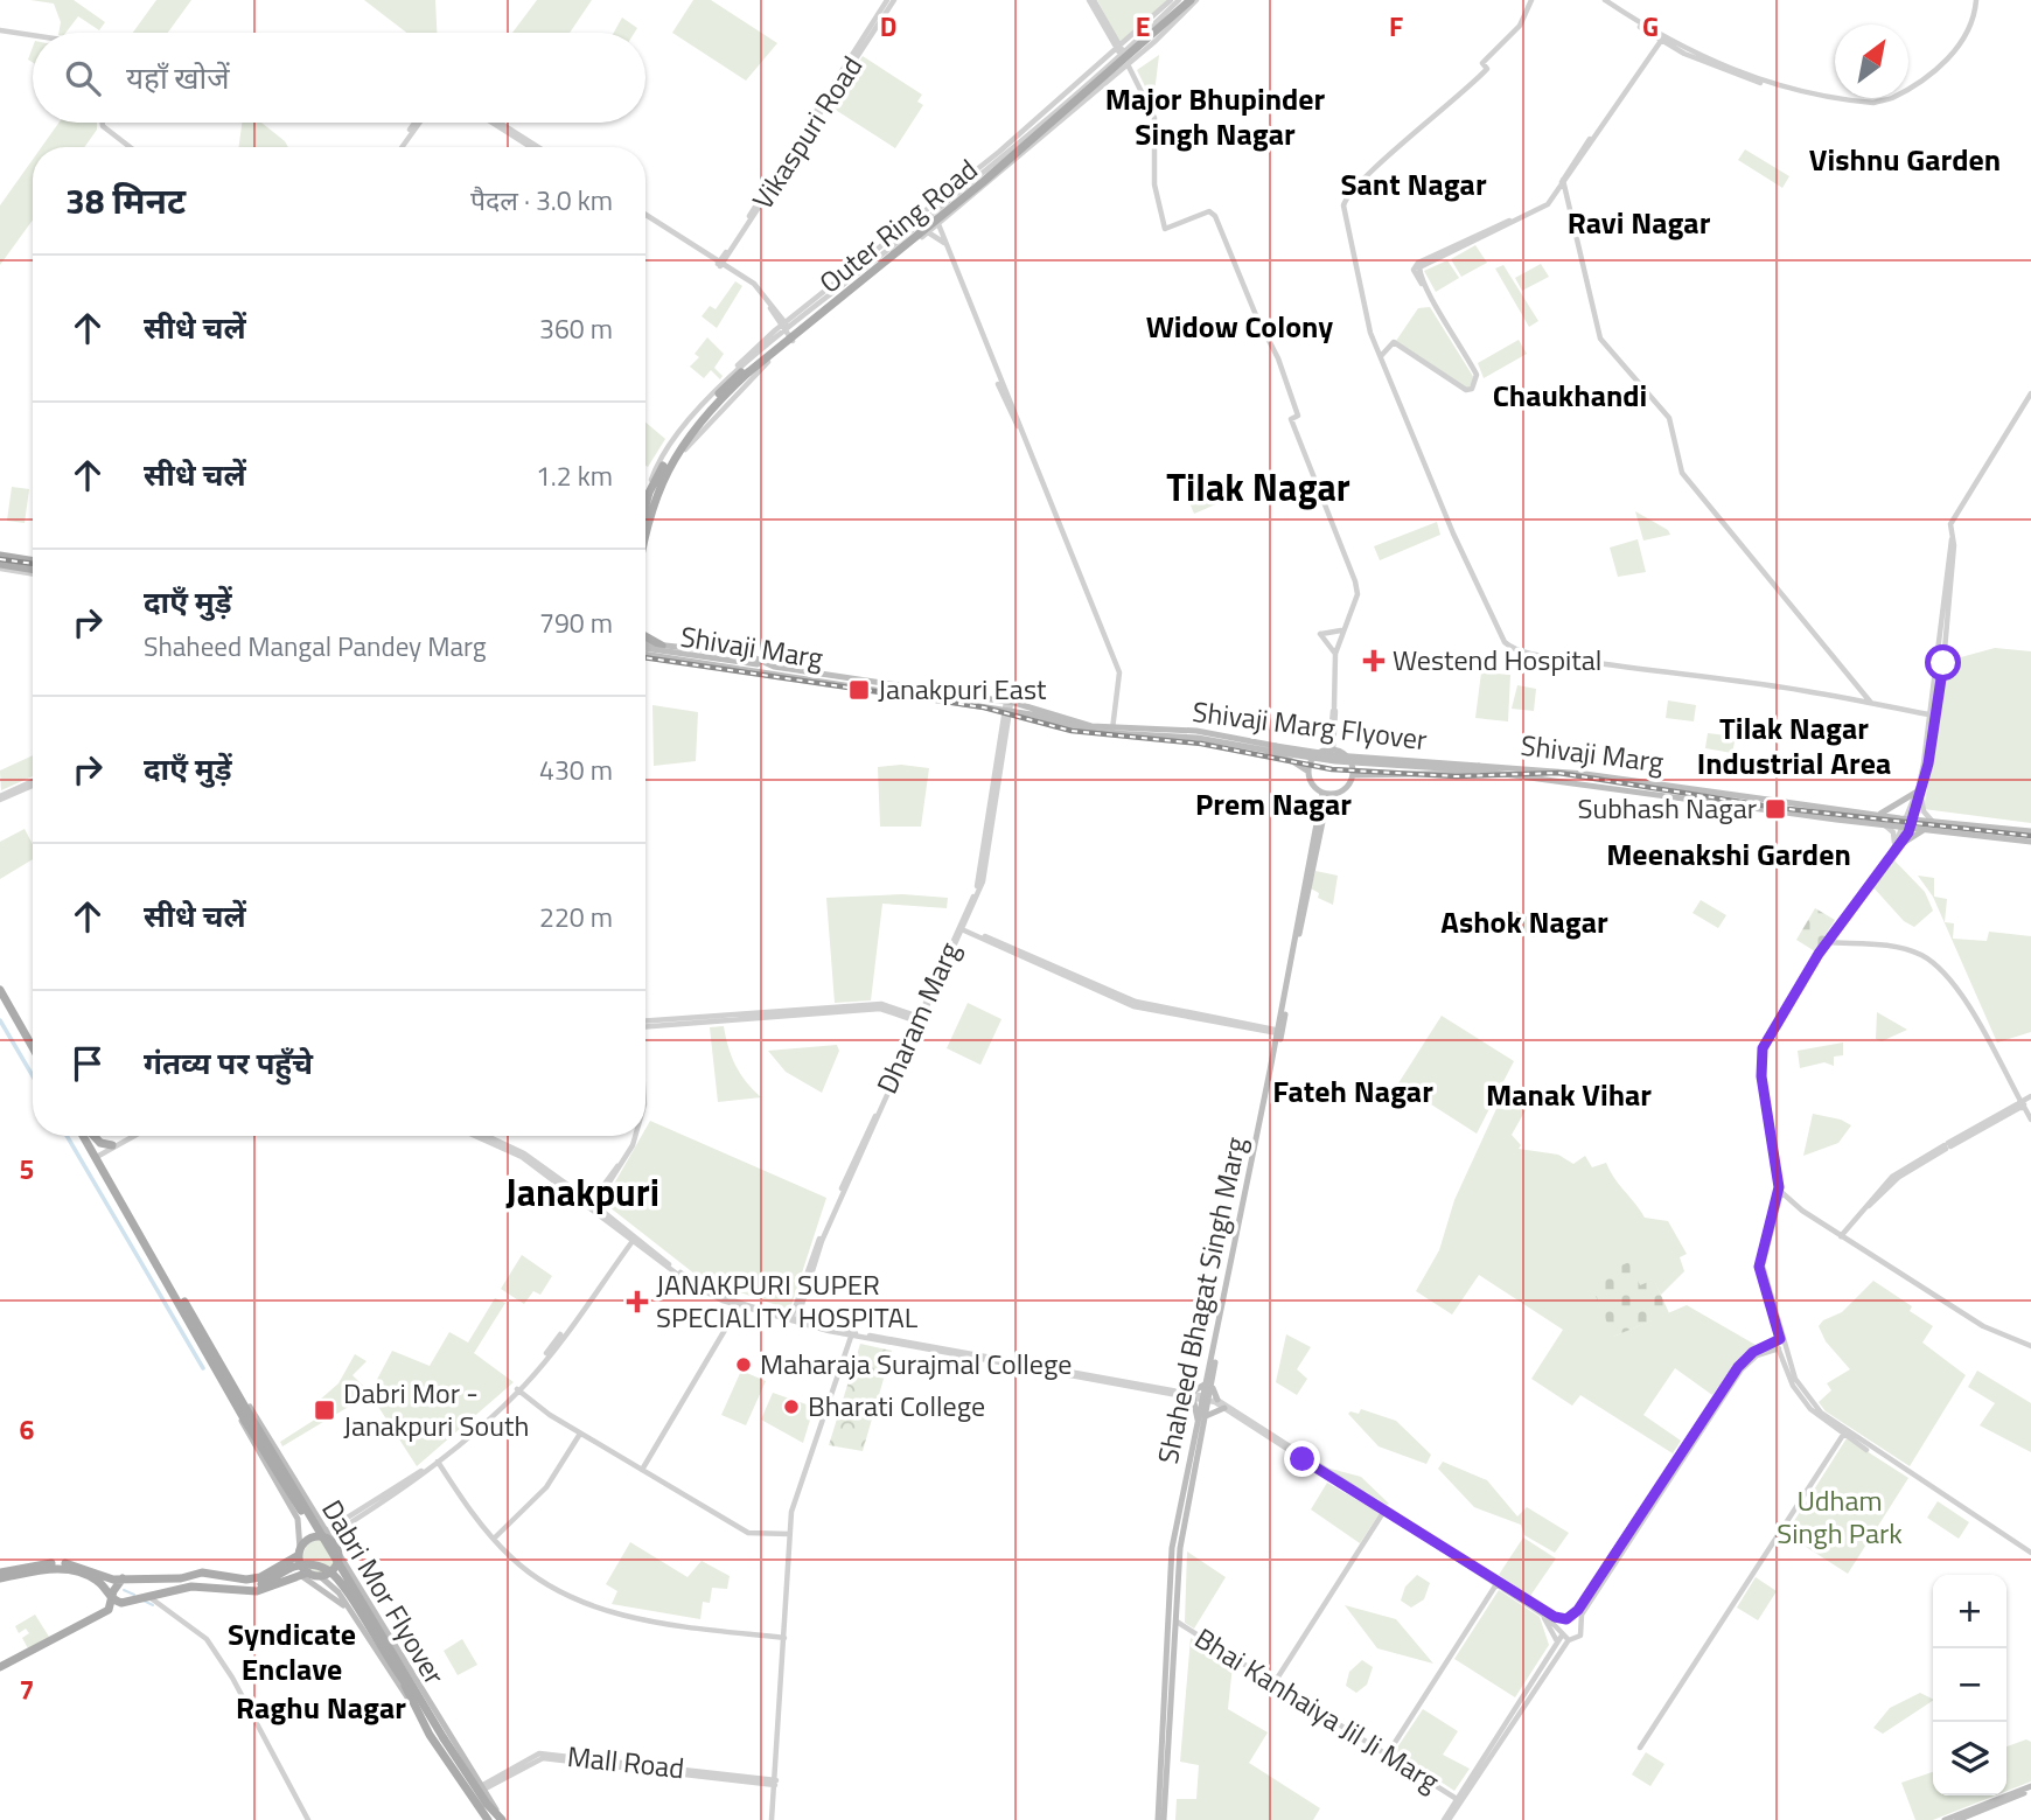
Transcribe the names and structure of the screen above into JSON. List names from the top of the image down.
{
  "streets": {
    "main road": [
      "Outer Ring Road",
      "Shivaji Marg",
      "Shivaji Marg Flyover",
      "Shaheed Bhagat Singh Marg",
      "Dabri Mor Flyover"
    ],
    "street": [
      "Vikaspuri Road",
      "Dharam Marg",
      "Bhai Kanhaiya Jil Ji Marg",
      "Mall Road"
    ]
  },
  "crossings": [
    ["Shivaji Marg", "Shivaji Marg Flyover"],
    ["Shivaji Marg", "Dharam Marg"],
    ["Shaheed Bhagat Singh Marg", "Bhai Kanhaiya Jil Ji Marg"]
  ],
  "districts": [
    "Major Bhupinder Singh Nagar",
    "Vishnu Garden",
    "Sant Nagar",
    "Ravi Nagar",
    "Widow Colony",
    "Chaukhandi",
    "Tilak Nagar",
    "Tilak Nagar Industrial Area",
    "Prem Nagar",
    "Meenakshi Garden",
    "Ashok Nagar",
    "Fateh Nagar",
    "Manak Vihar",
    "Janakpuri",
    "Syndicate Enclave",
    "Raghu Nagar"
  ],
  "parks": ["Udham Singh Park"],
  "places": {
    "health": ["Westend Hospital", "JANAKPURI SUPER SPECIALITY HOSPITAL"],
    "transit": ["Janakpuri East", "Subhash Nagar", "Dabri Mor - Janakpuri South"],
    "other": ["Maharaja Surajmal College", "Bharati College"]
  },
  "north": "top right",
  "page": {
    "search": "यहाँ खोजें",
    "heading": ["38 मिनट", "पैदल · 3.0 km"],
    "list": [
      ["सीधे चलें", "360 m"],
      ["सीधे चलें", "1.2 km"],
      ["दाएँ मुड़ें", "Shaheed Mangal Pandey Marg", "790 m"],
      ["दाएँ मुड़ें", "430 m"],
      ["सीधे चलें", "220 m"],
      "गंतव्य पर पहुँचे"
    ],
    "map_buttons": ["+", "−"]
  },
  "grid": {
    "columns": [
      "D",
      "E",
      "F",
      "G"
    ],
    "rows": ["5", "6", "7"]
  }
}
